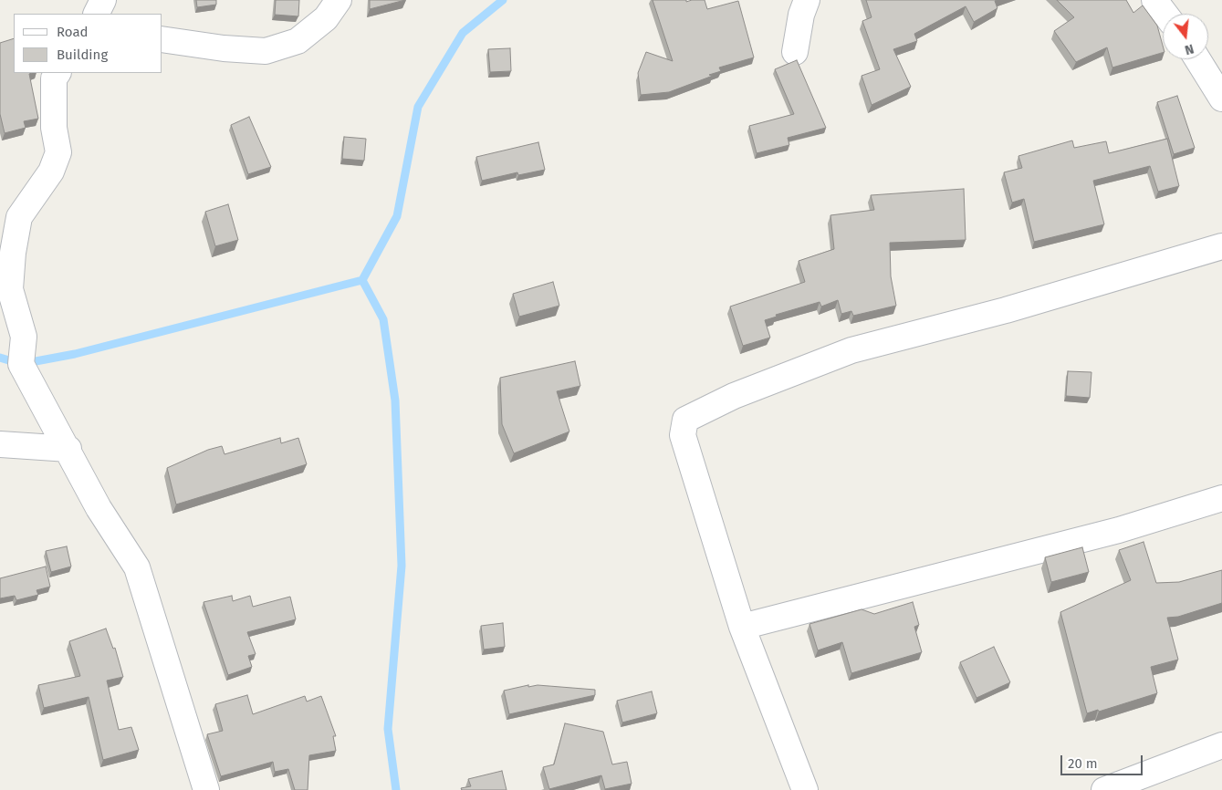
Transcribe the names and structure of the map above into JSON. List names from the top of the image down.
{
  "legend": ["Road", "Building"],
  "scale_bar": "20 m",
  "north": "bottom"
}
